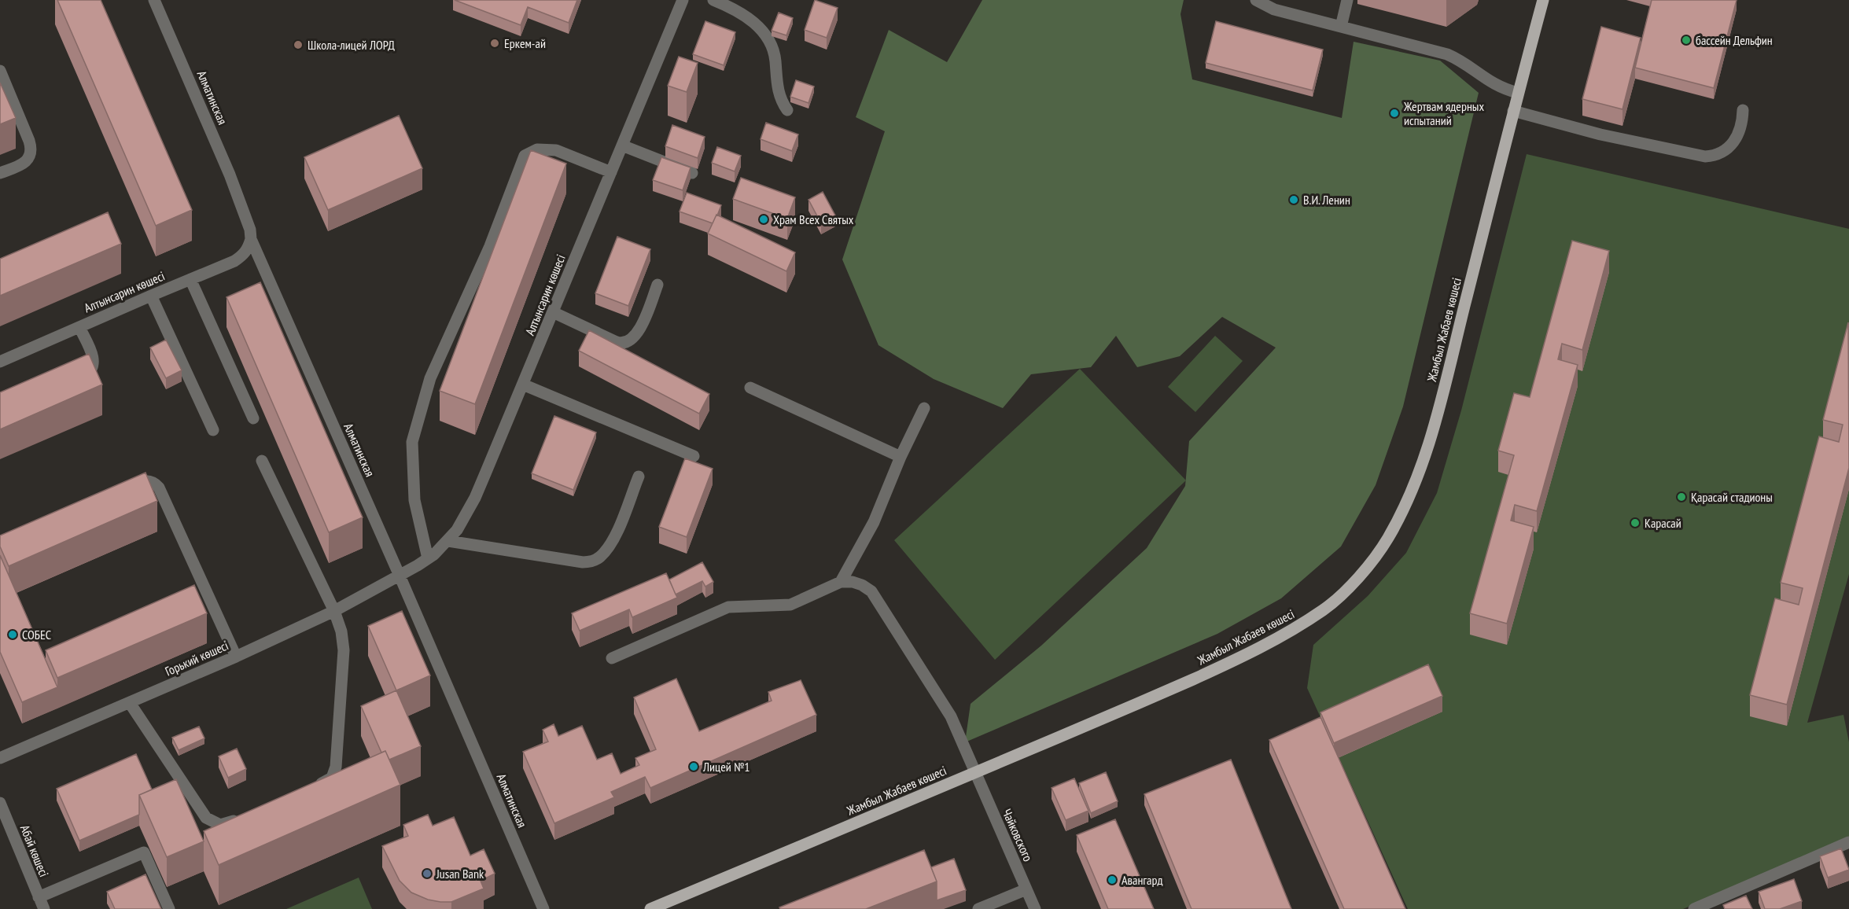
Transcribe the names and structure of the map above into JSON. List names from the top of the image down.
{
  "streets": {
    "main road": ["Жамбыл Жабаев көшесі"],
    "street": [
      "Алматинская",
      "Алтынсарин көшесі",
      "Горький көшесі",
      "Чайковского",
      "Абай көшесі"
    ]
  },
  "crossings": [
    ["Алматинская", "Алтынсарин көшесі"],
    ["Алматинская", "Горький көшесі"],
    ["Алтынсарин көшесі", "Горький көшесі"],
    ["Жамбыл Жабаев көшесі", "Чайковского"]
  ],
  "places": [
    "бассейн Дельфин",
    "Еркем-ай",
    "Школа-лицей ЛОРД",
    "Жертвам ядерных испытаний",
    "В.И. Ленин",
    "Храм Всех Святых",
    "Қарасай стадионы",
    "Карасай",
    "СОБЕС",
    "Лицей №1",
    "Jusan Bank",
    "Авангард"
  ]
}
